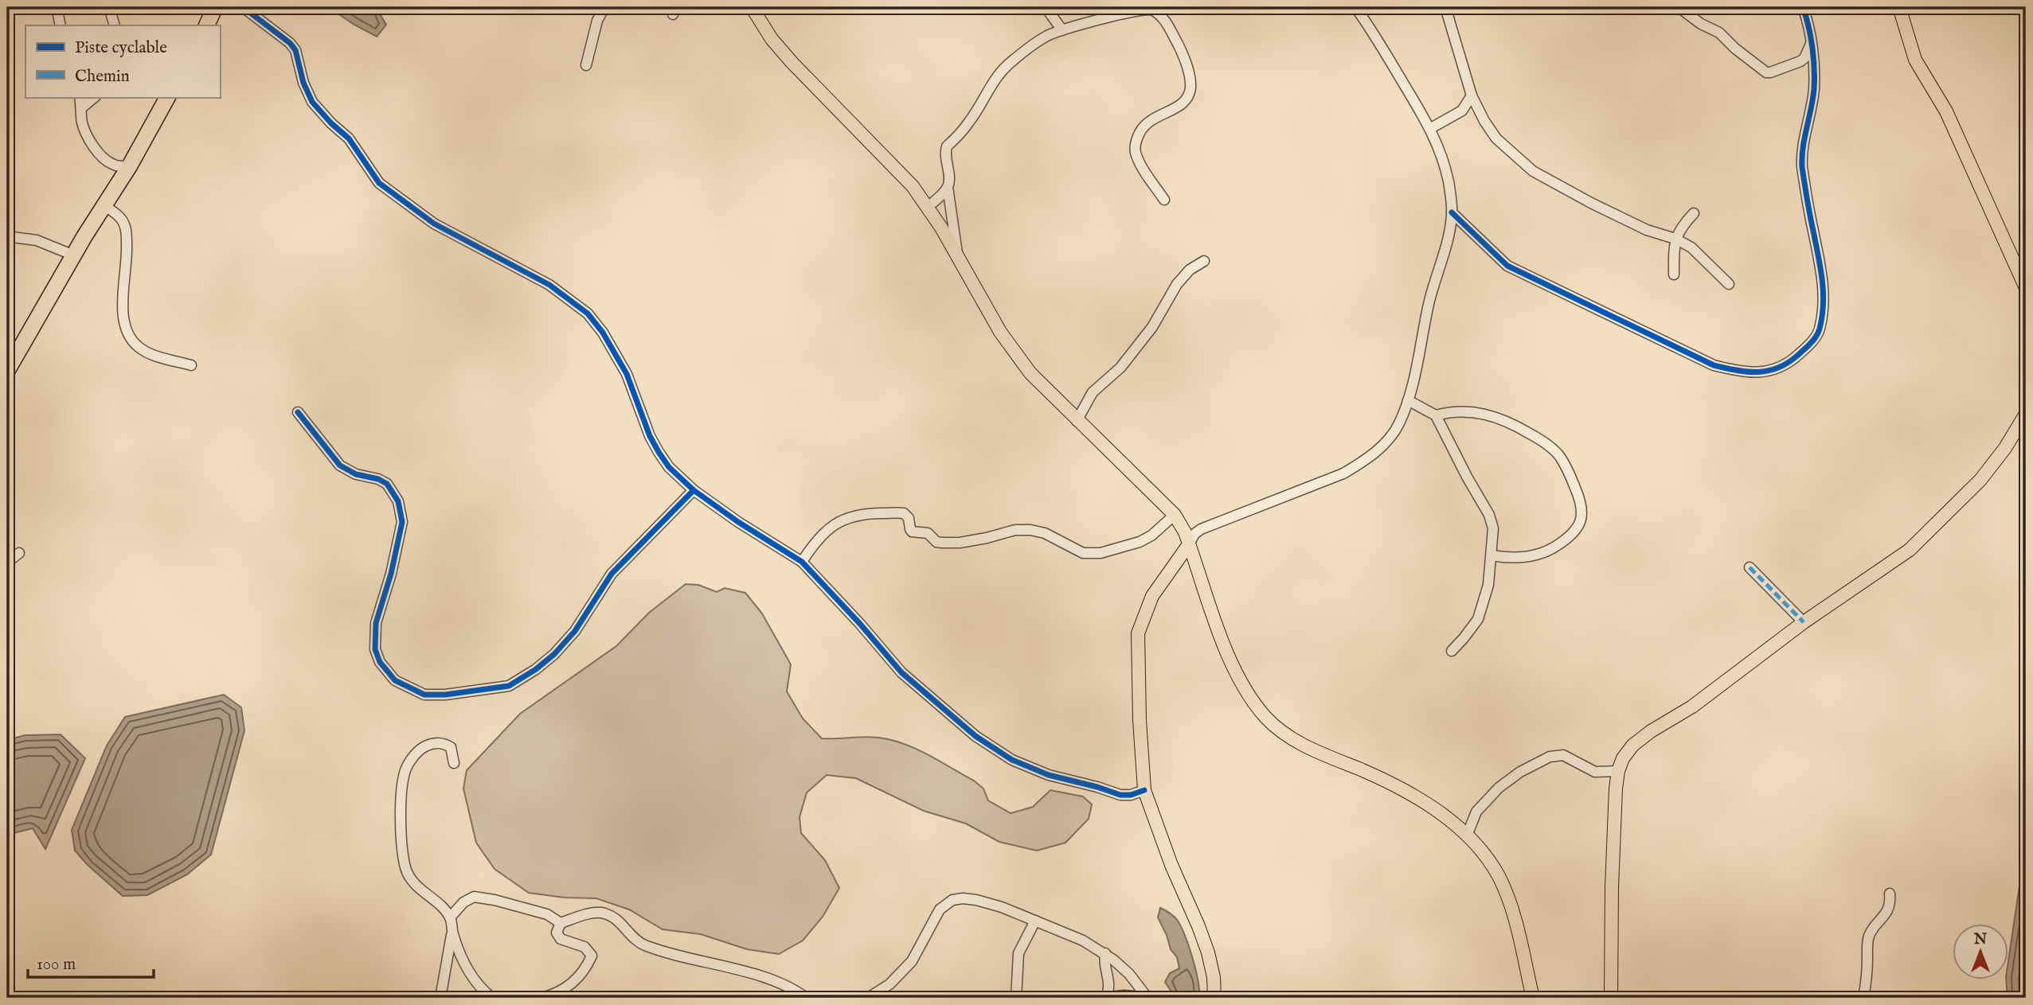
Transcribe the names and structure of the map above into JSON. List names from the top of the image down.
{
  "legend": ["Piste cyclable", "Chemin"],
  "scale_bar": "100 m",
  "north": "top"
}
